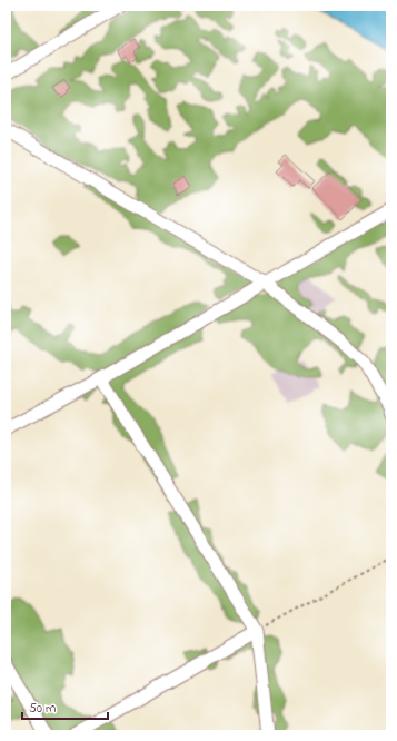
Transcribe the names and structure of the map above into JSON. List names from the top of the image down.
{
  "scale_bar": "50 m"
}
